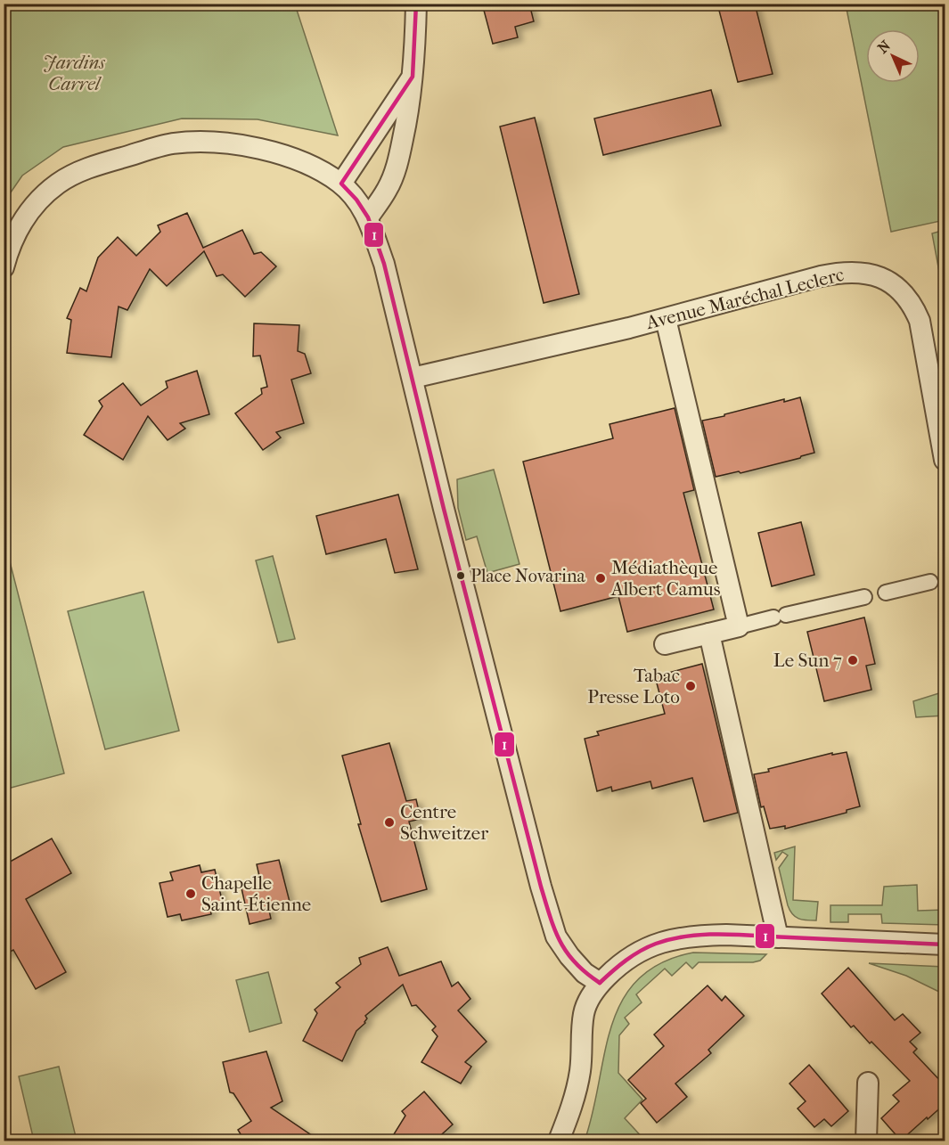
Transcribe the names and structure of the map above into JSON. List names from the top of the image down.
{
  "streets": {
    "street": ["Avenue Maréchal Leclerc"]
  },
  "parks": ["Jardins Carrel"],
  "places": [
    "Place Novarina",
    "Médiathèque Albert Camus",
    "Le Sun 7",
    "Tabac Presse Loto",
    "Centre Schweitzer",
    "Chapelle Saint-Étienne"
  ],
  "lines": ["transit line 1"],
  "north": "top left"
}
